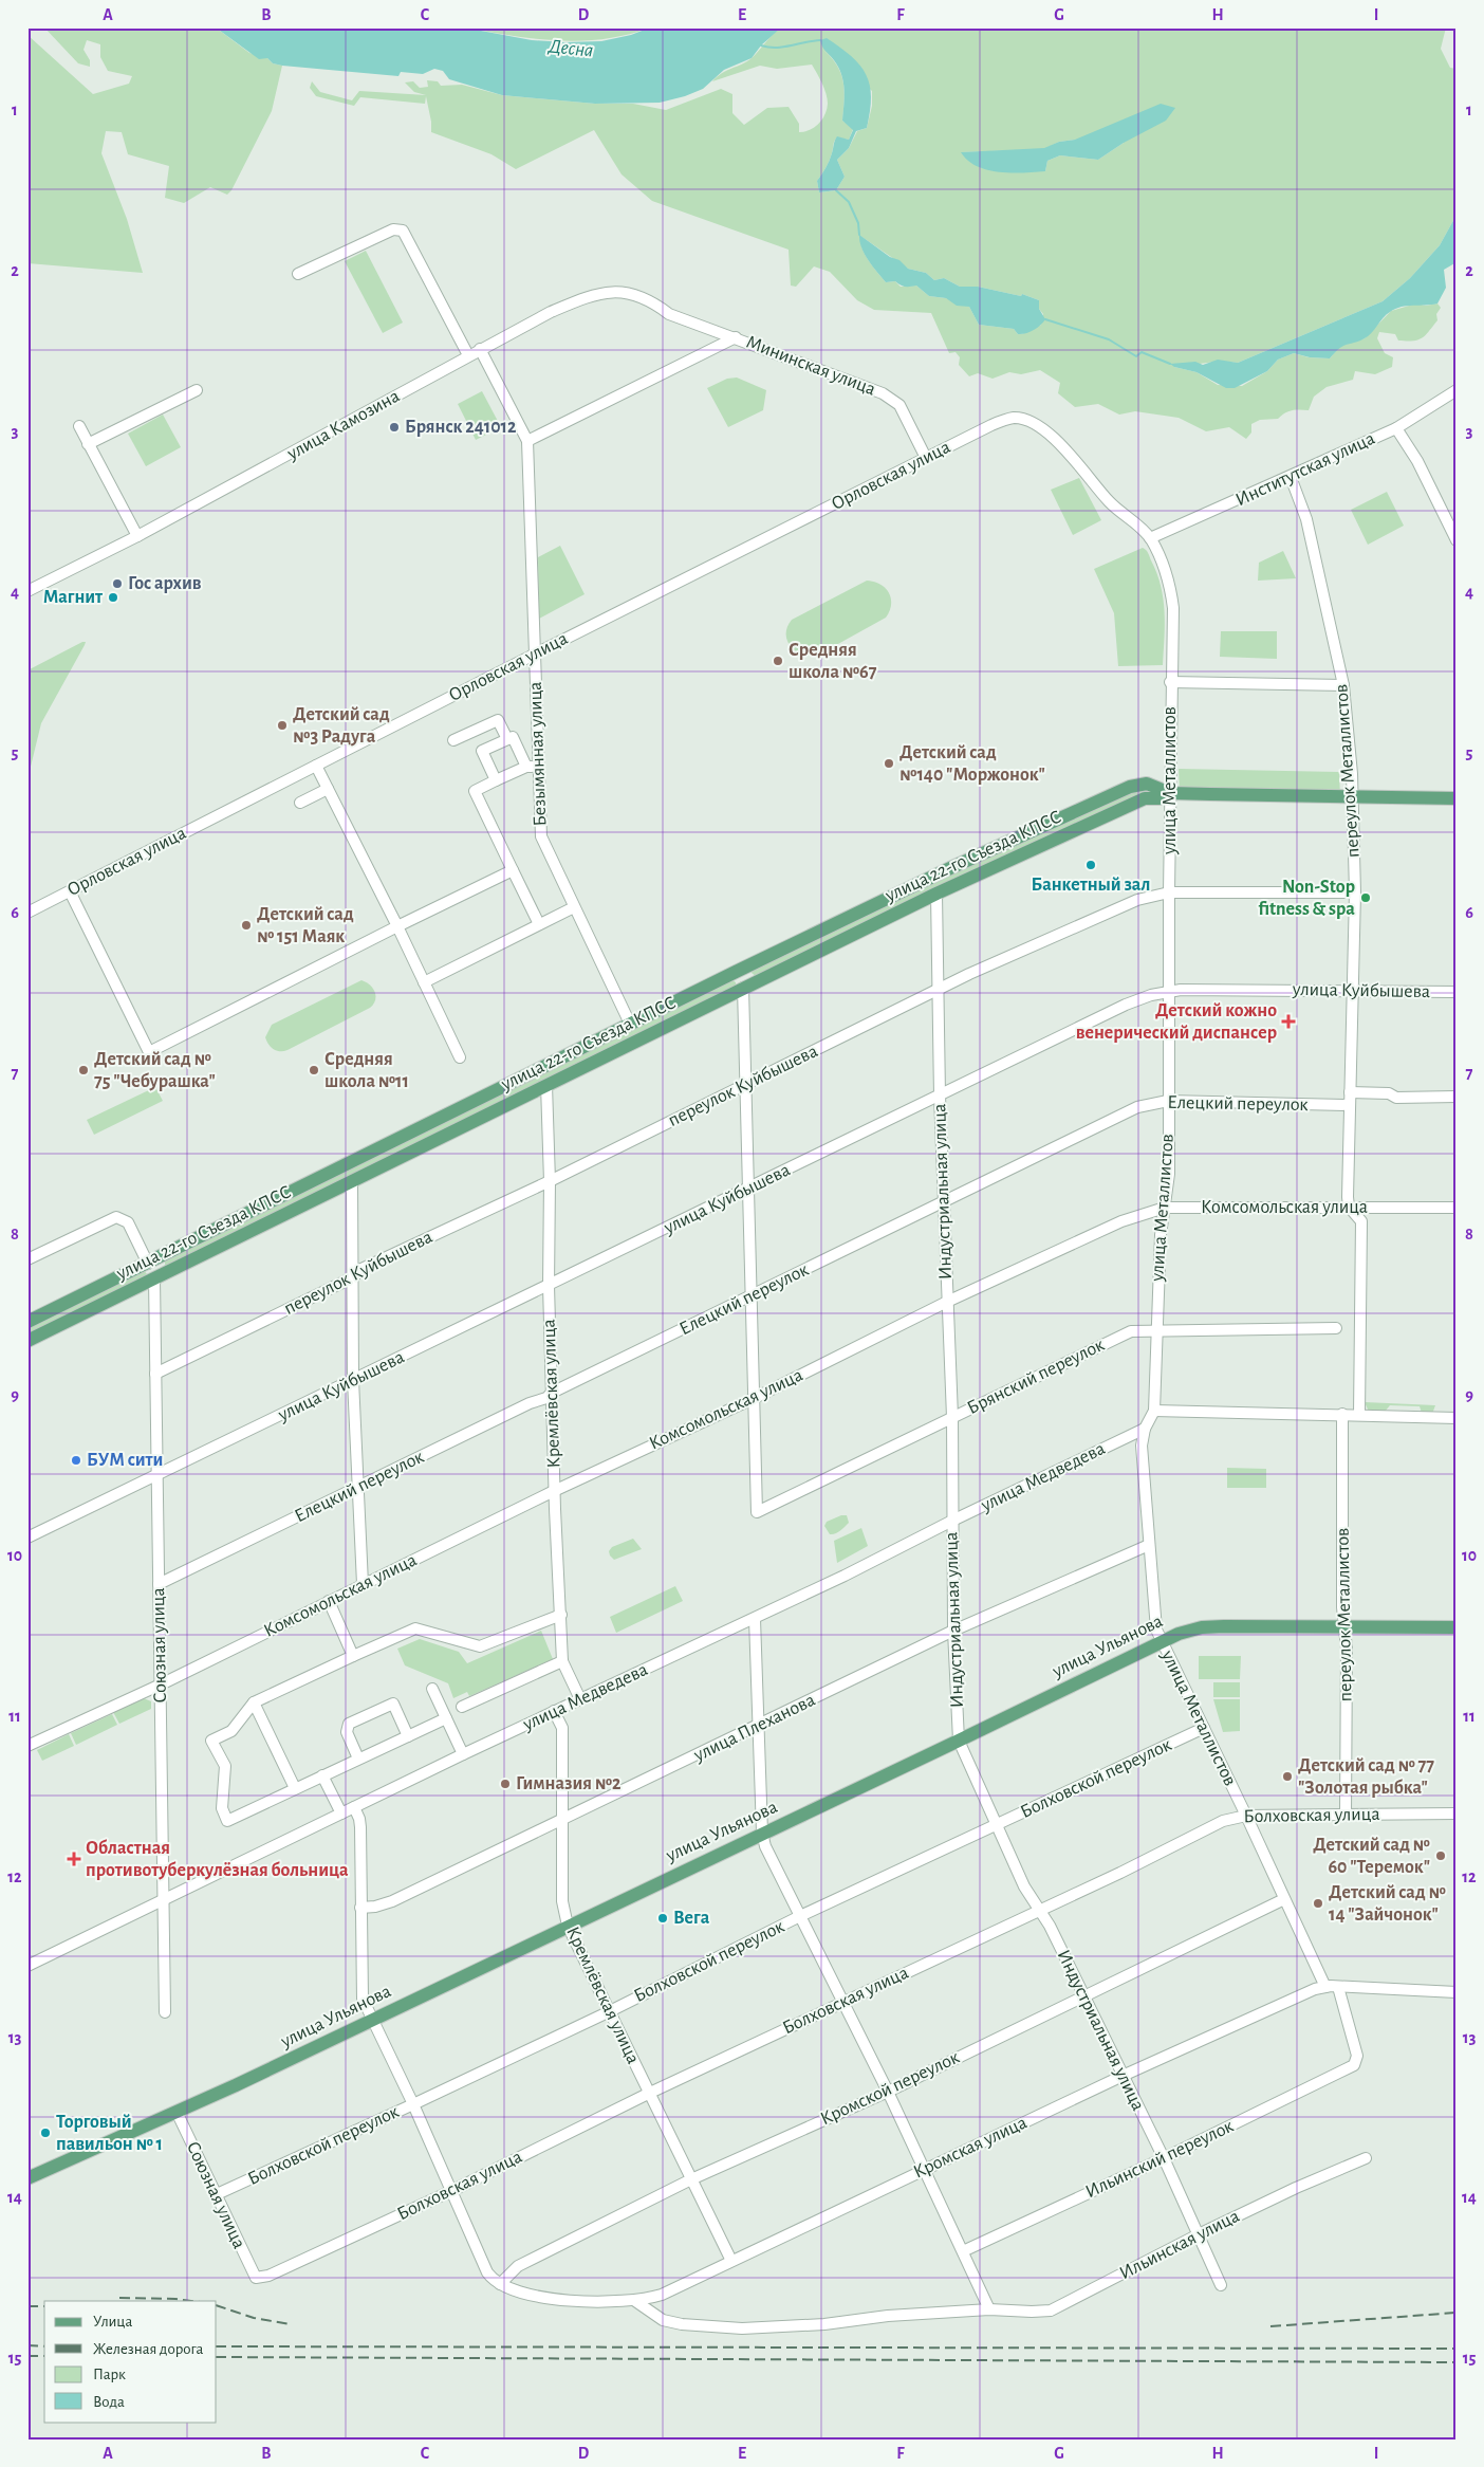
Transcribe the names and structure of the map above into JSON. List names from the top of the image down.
{
  "streets": {
    "main road": ["улица 22-го Съезда КПСС", "улица Ульянова"],
    "street": [
      "Мининская улица",
      "улица Камозина",
      "Институтская улица",
      "Орловская улица",
      "Безымянная улица",
      "переулок Металлистов",
      "улица Металлистов",
      "улица Куйбышева",
      "переулок Куйбышева",
      "Елецкий переулок",
      "Индустриальная улица",
      "Комсомольская улица",
      "Брянский переулок",
      "Кремлёвская улица",
      "улица Медведева",
      "Союзная улица",
      "улица Плеханова",
      "Болховской переулок",
      "Болховская улица",
      "Кромской переулок",
      "Кромская улица",
      "Ильинский переулок",
      "Ильинская улица"
    ]
  },
  "crossings": [
    ["Мининская улица", "улица Камозина"],
    ["Мининская улица", "Орловская улица"],
    ["улица Камозина", "Безымянная улица"],
    ["Институтская улица", "переулок Металлистов"],
    ["Институтская улица", "улица Металлистов"],
    ["Орловская улица", "Безымянная улица"],
    ["Орловская улица", "улица Металлистов"],
    ["Безымянная улица", "улица 22-го Съезда КПСС"],
    ["переулок Металлистов", "улица 22-го Съезда КПСС"],
    ["переулок Металлистов", "улица Куйбышева"],
    ["переулок Металлистов", "переулок Куйбышева"],
    ["переулок Металлистов", "Елецкий переулок"],
    ["переулок Металлистов", "Комсомольская улица"],
    ["переулок Металлистов", "улица Ульянова"],
    ["переулок Металлистов", "Болховская улица"],
    ["улица Металлистов", "улица 22-го Съезда КПСС"],
    ["улица Металлистов", "улица Куйбышева"],
    ["улица Металлистов", "переулок Куйбышева"],
    ["улица Металлистов", "Елецкий переулок"],
    ["улица Металлистов", "Комсомольская улица"],
    ["улица Металлистов", "Брянский переулок"],
    ["улица Металлистов", "улица Медведева"],
    ["улица Металлистов", "улица Ульянова"],
    ["улица Металлистов", "улица Плеханова"],
    ["улица Металлистов", "Болховской переулок"],
    ["улица Металлистов", "Болховская улица"],
    ["улица Металлистов", "Кромской переулок"],
    ["улица Металлистов", "Кромская улица"],
    ["улица 22-го Съезда КПСС", "Индустриальная улица"],
    ["улица 22-го Съезда КПСС", "Кремлёвская улица"],
    ["улица 22-го Съезда КПСС", "Союзная улица"],
    ["улица Куйбышева", "Индустриальная улица"],
    ["улица Куйбышева", "Кремлёвская улица"],
    ["улица Куйбышева", "Союзная улица"],
    ["переулок Куйбышева", "Индустриальная улица"],
    ["переулок Куйбышева", "Кремлёвская улица"],
    ["переулок Куйбышева", "Союзная улица"],
    ["Елецкий переулок", "Индустриальная улица"],
    ["Елецкий переулок", "Кремлёвская улица"],
    ["Елецкий переулок", "Союзная улица"],
    ["Индустриальная улица", "Комсомольская улица"],
    ["Индустриальная улица", "Брянский переулок"],
    ["Индустриальная улица", "улица Медведева"],
    ["Индустриальная улица", "улица Ульянова"],
    ["Индустриальная улица", "улица Плеханова"],
    ["Индустриальная улица", "Болховской переулок"],
    ["Индустриальная улица", "Болховская улица"],
    ["Индустриальная улица", "Кромской переулок"],
    ["Индустриальная улица", "Кромская улица"],
    ["Индустриальная улица", "Ильинский переулок"],
    ["Индустриальная улица", "Ильинская улица"],
    ["Комсомольская улица", "Брянский переулок"],
    ["Комсомольская улица", "Кремлёвская улица"],
    ["Комсомольская улица", "Союзная улица"],
    ["Кремлёвская улица", "улица Медведева"],
    ["Кремлёвская улица", "улица Ульянова"],
    ["Кремлёвская улица", "улица Плеханова"],
    ["Кремлёвская улица", "Болховской переулок"],
    ["Кремлёвская улица", "Болховская улица"],
    ["Кремлёвская улица", "Кромской переулок"],
    ["Кремлёвская улица", "Кромская улица"],
    ["улица Медведева", "Союзная улица"],
    ["Союзная улица", "улица Ульянова"],
    ["Союзная улица", "Болховской переулок"],
    ["Союзная улица", "Болховская улица"],
    ["Болховская улица", "Кромская улица"],
    ["Кромской переулок", "Кромская улица"],
    ["Кромская улица", "Ильинский переулок"],
    ["Кромская улица", "Ильинская улица"]
  ],
  "water": ["Десна"],
  "places": {
    "other": [
      "Брянск 241012",
      "Гос архив",
      "Магнит",
      "Средняя школа №67",
      "Детский сад №3 Радуга",
      "Детский сад №140 \"Моржонок\"",
      "Банкетный зал",
      "Non-Stop fitness & spa",
      "Детский сад № 151 Маяк",
      "Детский сад № 75 \"Чебурашка\"",
      "Средняя школа №11",
      "БУМ сити",
      "Детский сад № 77 \"Золотая рыбка\"",
      "Гимназия №2",
      "Детский сад № 60 \"Теремок\"",
      "Детский сад № 14 \"Зайчонок\"",
      "Вега",
      "Торговый павильон № 1"
    ],
    "health": ["Детский кожно венерический диспансер", "Областная противотуберкулёзная больница"]
  },
  "legend": [
    "Улица",
    "Железная дорога",
    "Парк",
    "Вода"
  ],
  "grid": {
    "columns": [
      "A",
      "B",
      "C",
      "D",
      "E",
      "F",
      "G",
      "H",
      "I"
    ],
    "rows": [
      "1",
      "2",
      "3",
      "4",
      "5",
      "6",
      "7",
      "8",
      "9",
      "10",
      "11",
      "12",
      "13",
      "14",
      "15"
    ]
  }
}
